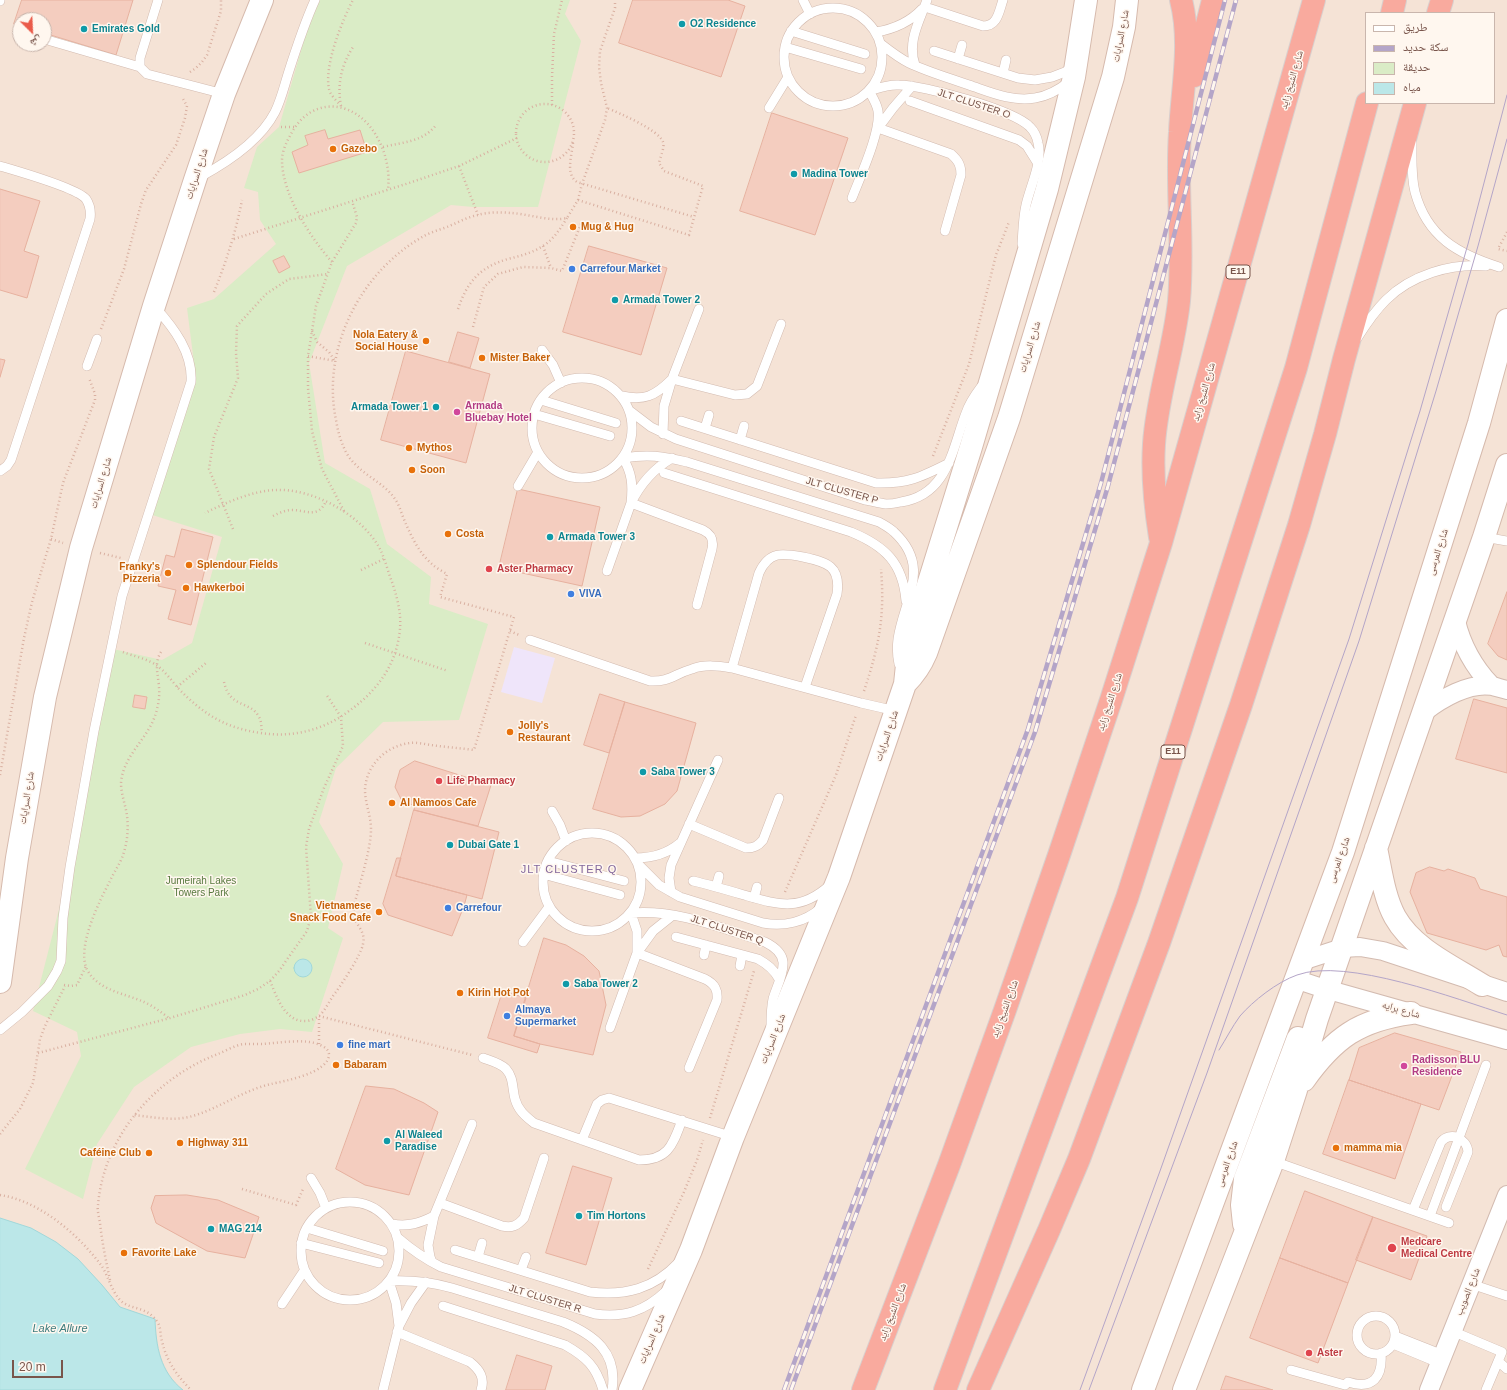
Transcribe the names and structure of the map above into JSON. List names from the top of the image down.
{
  "streets": {
    "highway": ["شارع الشيخ زايد", "E11"],
    "main road": ["شارع السرايات", "شارع المرسى"],
    "street": ["شارع برايه", "شارع الصويب"],
    "lane": [
      "JLT CLUSTER O",
      "JLT CLUSTER P",
      "JLT CLUSTER Q",
      "JLT CLUSTER R"
    ]
  },
  "crossings": [
    ["شارع السرايات", "JLT CLUSTER O"],
    ["شارع السرايات", "JLT CLUSTER P"],
    ["شارع السرايات", "JLT CLUSTER Q"],
    ["شارع السرايات", "JLT CLUSTER R"]
  ],
  "districts": ["JLT CLUSTER Q"],
  "water": ["Lake Allure"],
  "parks": ["Jumeirah Lakes Towers Park"],
  "places": [
    "O2 Residence",
    "Emirates Gold",
    "Gazebo",
    "Madina Tower",
    "Mug & Hug",
    "Carrefour Market",
    "Armada Tower 2",
    "Nola Eatery & Social House",
    "Mister Baker",
    "Armada Tower 1",
    "Armada Bluebay Hotel",
    "Mythos",
    "Soon",
    "Costa",
    "Armada Tower 3",
    "Splendour Fields",
    "Aster Pharmacy",
    "Franky's Pizzeria",
    "Hawkerboi",
    "VIVA",
    "Jolly's Restaurant",
    "Saba Tower 3",
    "Life Pharmacy",
    "Al Namoos Cafe",
    "Dubai Gate 1",
    "Carrefour",
    "Vietnamese Snack Food Cafe",
    "Saba Tower 2",
    "Kirin Hot Pot",
    "Almaya Supermarket",
    "fine mart",
    "Babaram",
    "Radisson BLU Residence",
    "Al Waleed Paradise",
    "Highway 311",
    "mamma mia",
    "Caféine Club",
    "Tim Hortons",
    "MAG 214",
    "Medcare Medical Centre",
    "Favorite Lake",
    "Aster"
  ],
  "legend": [
    "طريق",
    "سكة حديد",
    "حديقة",
    "مياه"
  ],
  "scale_bar": "20 m",
  "north": "bottom right"
}
